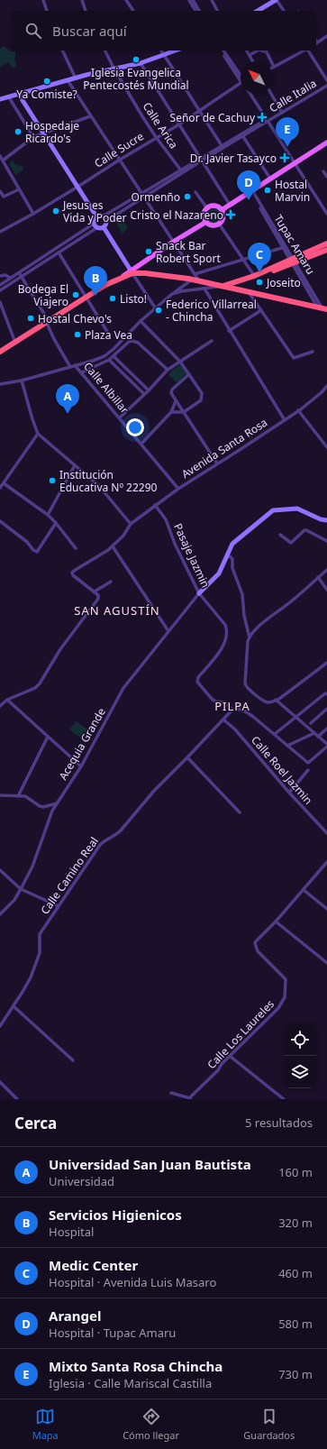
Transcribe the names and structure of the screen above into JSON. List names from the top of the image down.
{
  "streets": {
    "street": [
      "Calle Italia",
      "Calle Arica",
      "Calle Sucre",
      "Tupac Amaru",
      "Calle Albillar",
      "Avenida Santa Rosa",
      "Pasaje Jazmin",
      "Acequia Grande",
      "Calle Roel Jazmin",
      "Calle Camino Real",
      "Calle Los Laureles"
    ]
  },
  "crossings": [
    ["Calle Arica", "Calle Sucre"],
    ["Calle Albillar", "Avenida Santa Rosa"],
    ["Avenida Santa Rosa", "Pasaje Jazmin"],
    ["Pasaje Jazmin", "Acequia Grande"],
    ["Pasaje Jazmin", "Calle Camino Real"],
    ["Calle Roel Jazmin", "Calle Camino Real"]
  ],
  "districts": ["SAN AGUSTÍN", "PILPA"],
  "places": {
    "other": [
      "Iglesia Evangelica Pentecostés Mundial",
      "Ya Comiste?",
      "Hospedaje Ricardo's",
      "Hostal Marvin",
      "Ormenño",
      "Jesus es Vida y Poder",
      "Snack Bar Robert Sport",
      "Joseito",
      "Bodega El Viajero",
      "Listo!",
      "Federico Villarreal - Chincha",
      "Hostal Chevo's",
      "Plaza Vea",
      "Institución Educativa Nº 22290"
    ],
    "health": ["Señor de Cachuy", "Dr. Javier Tasayco", "Cristo el Nazareno"]
  },
  "north": "top left",
  "page": {
    "search": "Buscar aquí",
    "pins": [
      "E",
      "D",
      "C",
      "B",
      "A"
    ],
    "heading": ["Cerca", "5 resultados"],
    "list": [
      {
        "mark": "A",
        "name": "Universidad San Juan Bautista",
        "note": "Universidad",
        "value": "160 m"
      },
      {
        "mark": "B",
        "name": "Servicios Higienicos",
        "note": "Hospital",
        "value": "320 m"
      },
      {
        "mark": "C",
        "name": "Medic Center",
        "note": "Hospital · Avenida Luis Masaro",
        "value": "460 m"
      },
      {
        "mark": "D",
        "name": "Arangel",
        "note": "Hospital · Tupac Amaru",
        "value": "580 m"
      },
      {
        "mark": "E",
        "name": "Mixto Santa Rosa Chincha",
        "note": "Iglesia · Calle Mariscal Castilla",
        "value": "730 m"
      }
    ],
    "nav": ["Mapa", "Cómo llegar", "Guardados"]
  }
}
